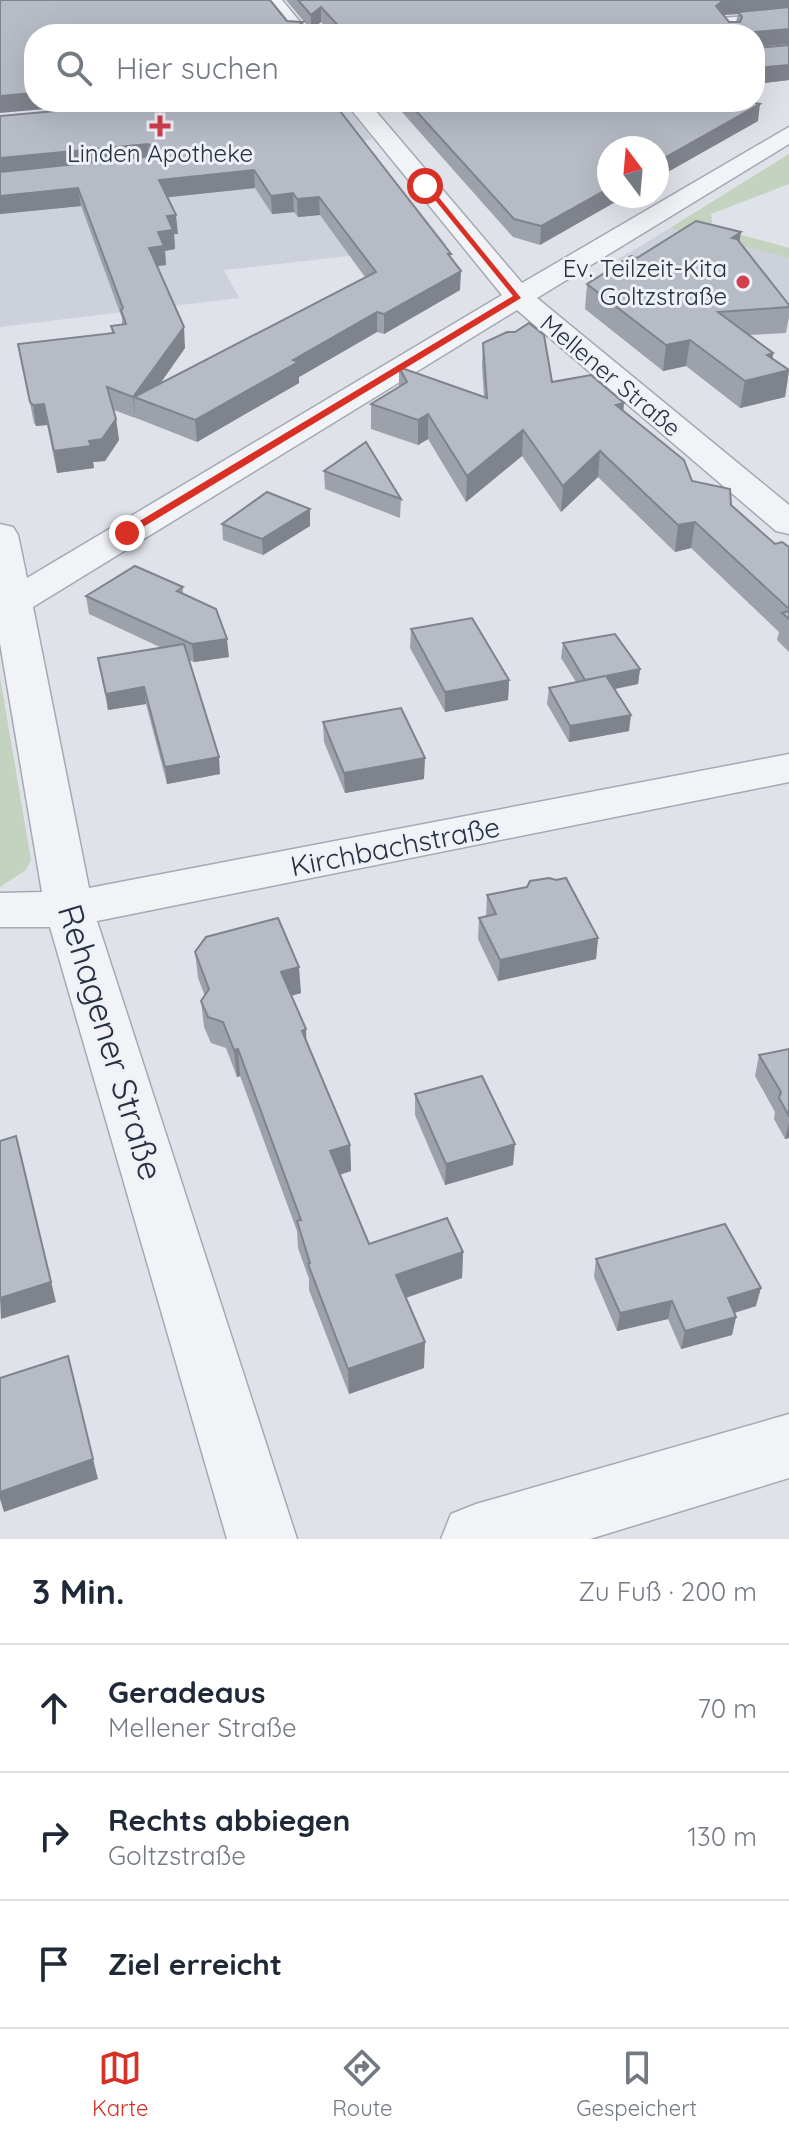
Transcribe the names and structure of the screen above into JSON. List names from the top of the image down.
{
  "streets": {
    "street": ["Mellener Straße", "Kirchbachstraße", "Rehagener Straße"]
  },
  "crossings": [
    ["Kirchbachstraße", "Rehagener Straße"]
  ],
  "places": {
    "health": ["Linden Apotheke"],
    "other": ["Ev. Teilzeit-Kita Goltzstraße"]
  },
  "north": "top",
  "page": {
    "search": "Hier suchen",
    "heading": ["3 Min.", "Zu Fuß · 200 m"],
    "list": [
      ["Geradeaus", "Mellener Straße", "70 m"],
      ["Rechts abbiegen", "Goltzstraße", "130 m"],
      "Ziel erreicht"
    ],
    "nav": ["Karte", "Route", "Gespeichert"]
  }
}
